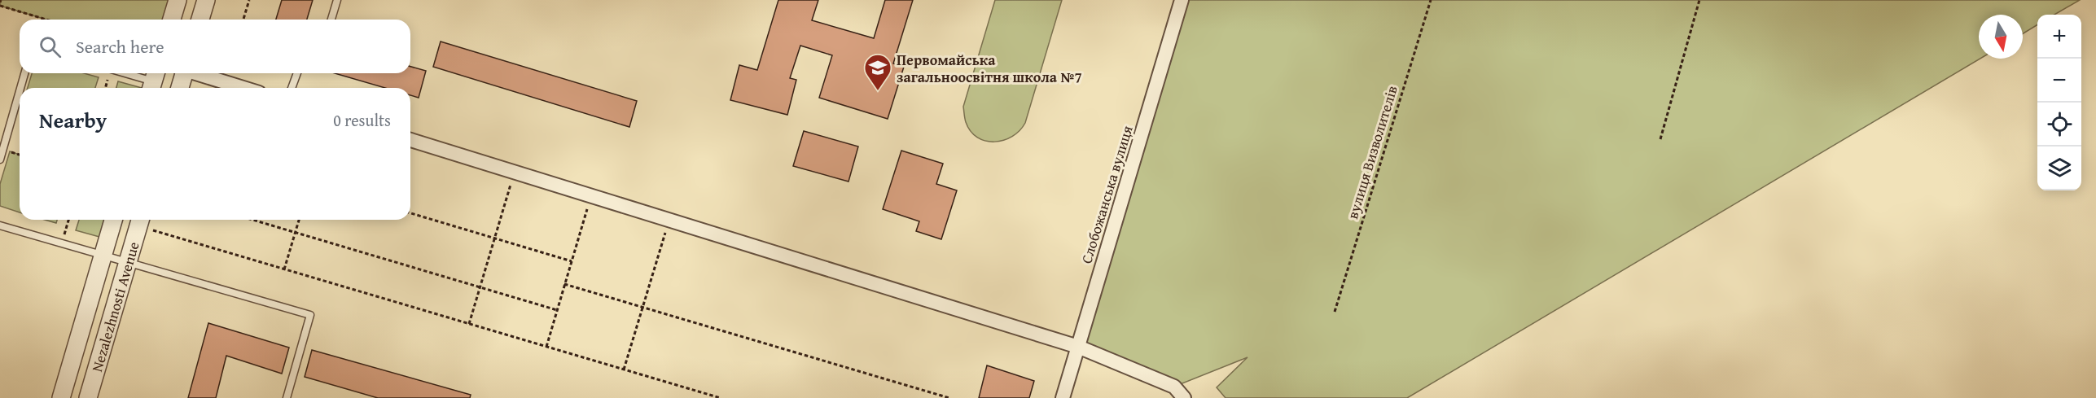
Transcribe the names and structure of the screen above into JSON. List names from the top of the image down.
{
  "streets": {
    "street": ["Слобожанська вулиця", "Nezalezhnosti Avenue"],
    "path": ["вулиця Визволителів"]
  },
  "places": {
    "school or university": ["Первомайська загальноосвітня школа №7"]
  },
  "north": "bottom",
  "page": {
    "map_buttons": ["+", "−"],
    "search": "Search here",
    "heading": ["Nearby", "0 results"]
  }
}
